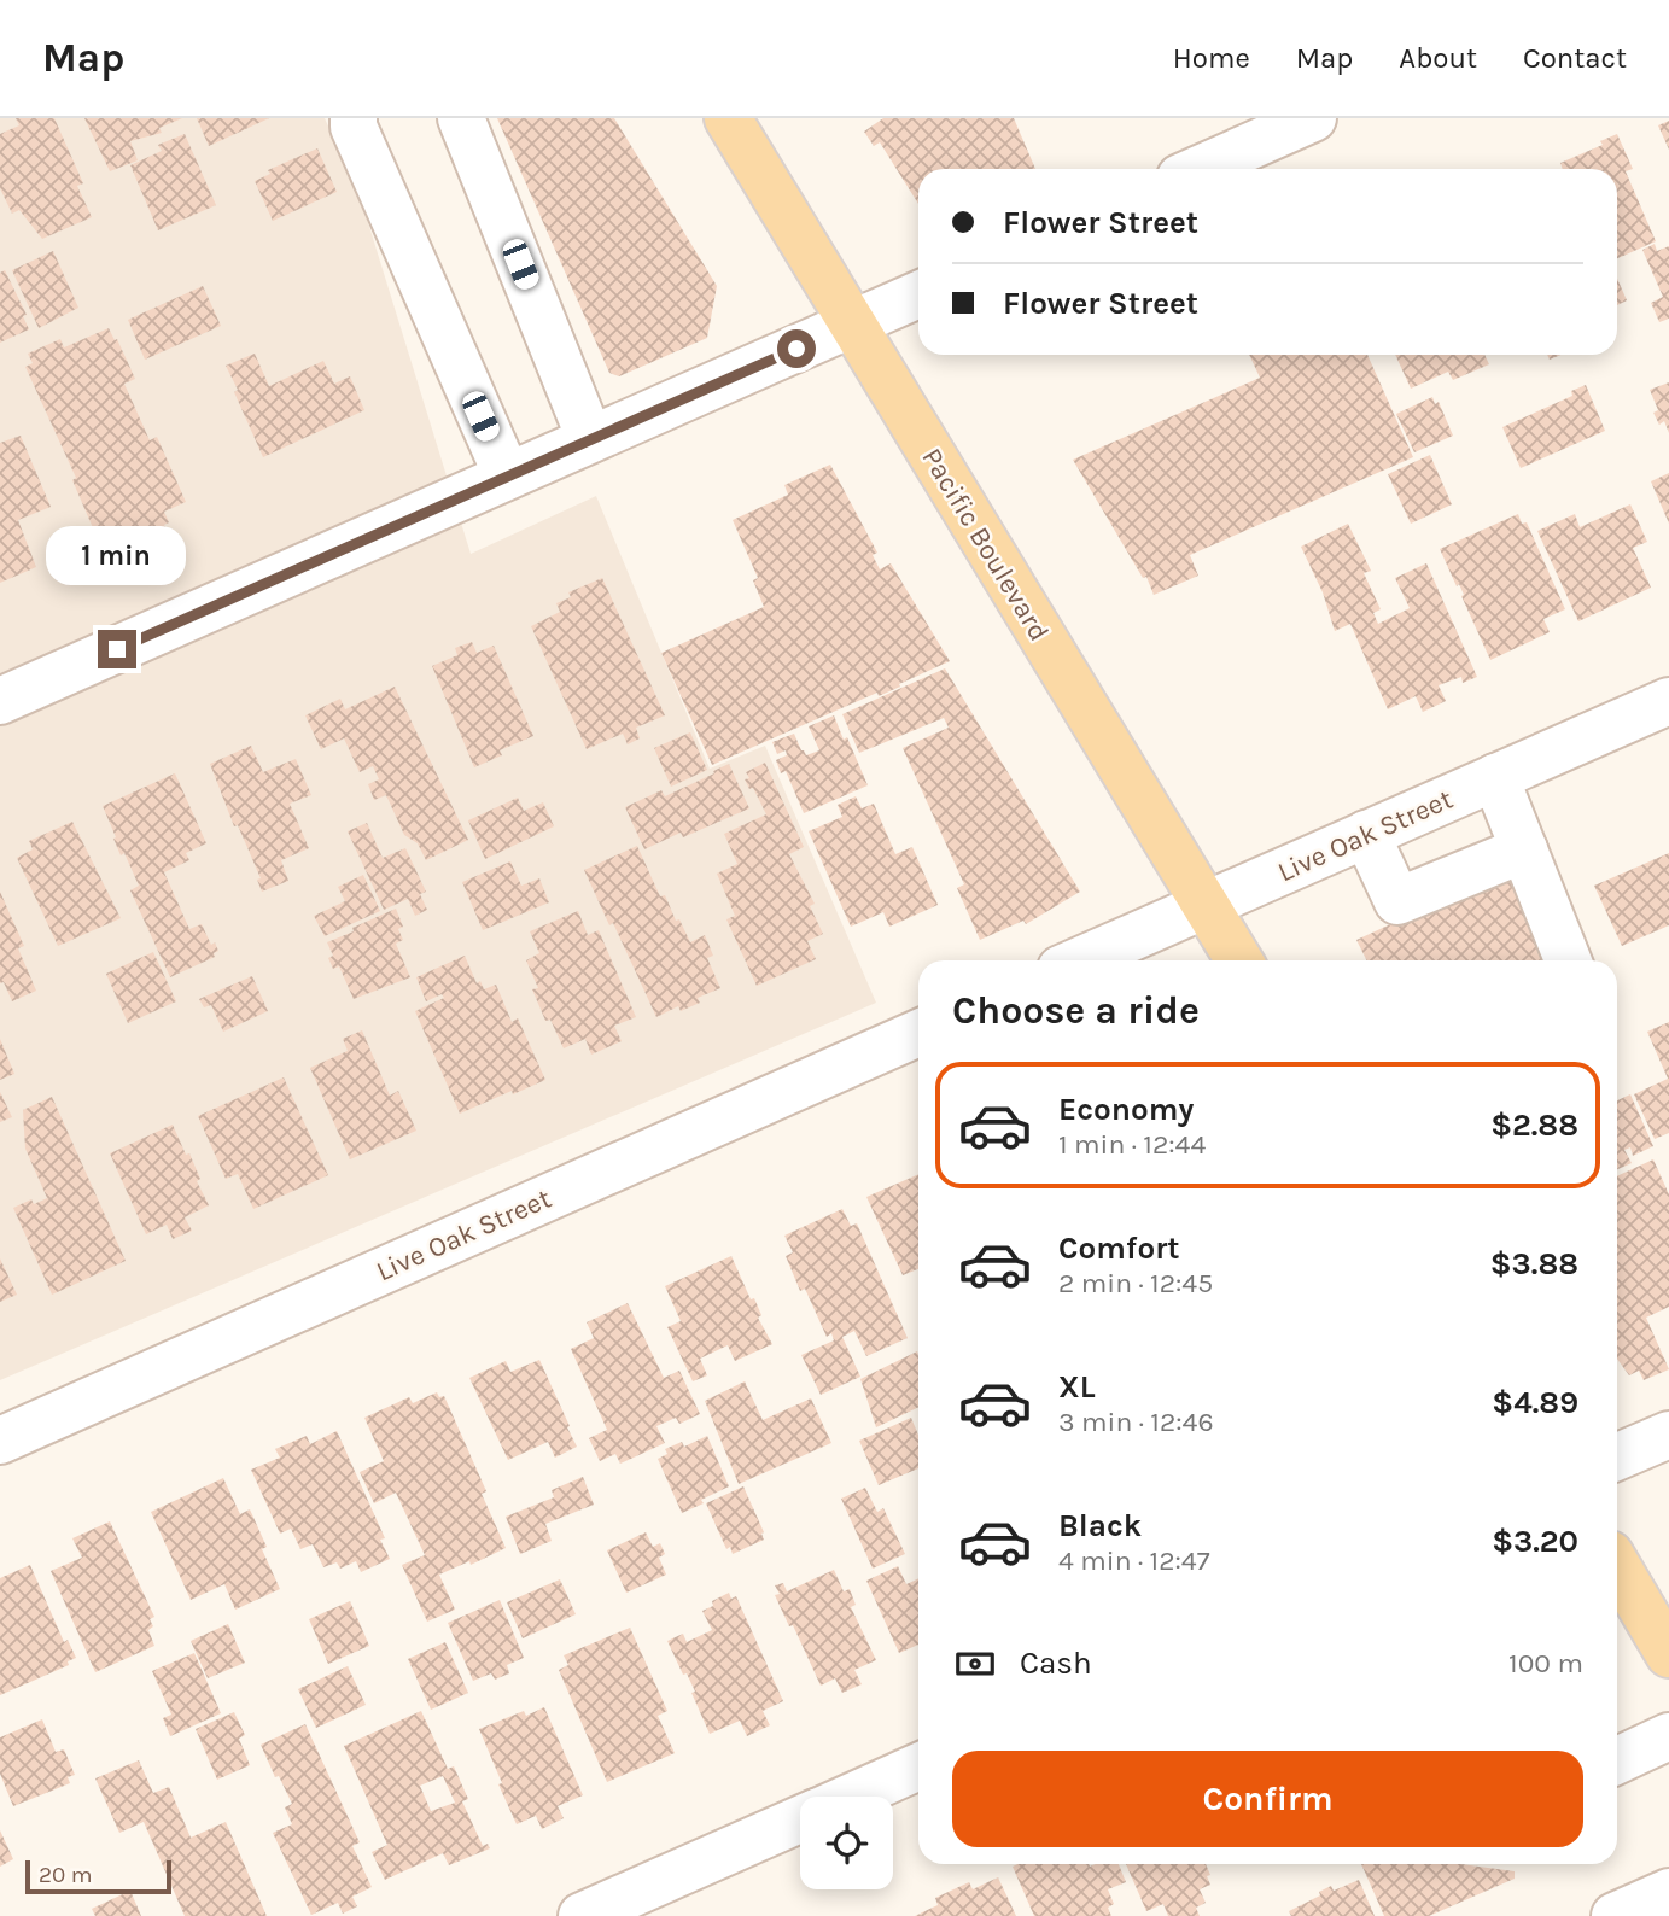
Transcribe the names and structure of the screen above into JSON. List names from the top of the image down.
{
  "streets": {
    "main road": ["Pacific Boulevard"],
    "street": ["Live Oak Street"]
  },
  "crossings": [
    ["Pacific Boulevard", "Live Oak Street"]
  ],
  "scale_bar": "20 m",
  "page": {
    "header": "Map",
    "nav": [
      "Home",
      "Map",
      "About",
      "Contact"
    ],
    "banner": ["Flower Street", "Flower Street"],
    "bubble": "1 min",
    "heading": "Choose a ride",
    "list": [
      {
        "name": "Economy",
        "note": "1 min · 12:44",
        "value": "$2.88"
      },
      {
        "name": "Comfort",
        "note": "2 min · 12:45",
        "value": "$3.88"
      },
      {
        "name": "XL",
        "note": "3 min · 12:46",
        "value": "$4.89"
      },
      {
        "name": "Black",
        "note": "4 min · 12:47",
        "value": "$3.20"
      }
    ],
    "pay": ["Cash", "100 m"],
    "buttons": "Confirm",
    "scale": "20 m"
  }
}
